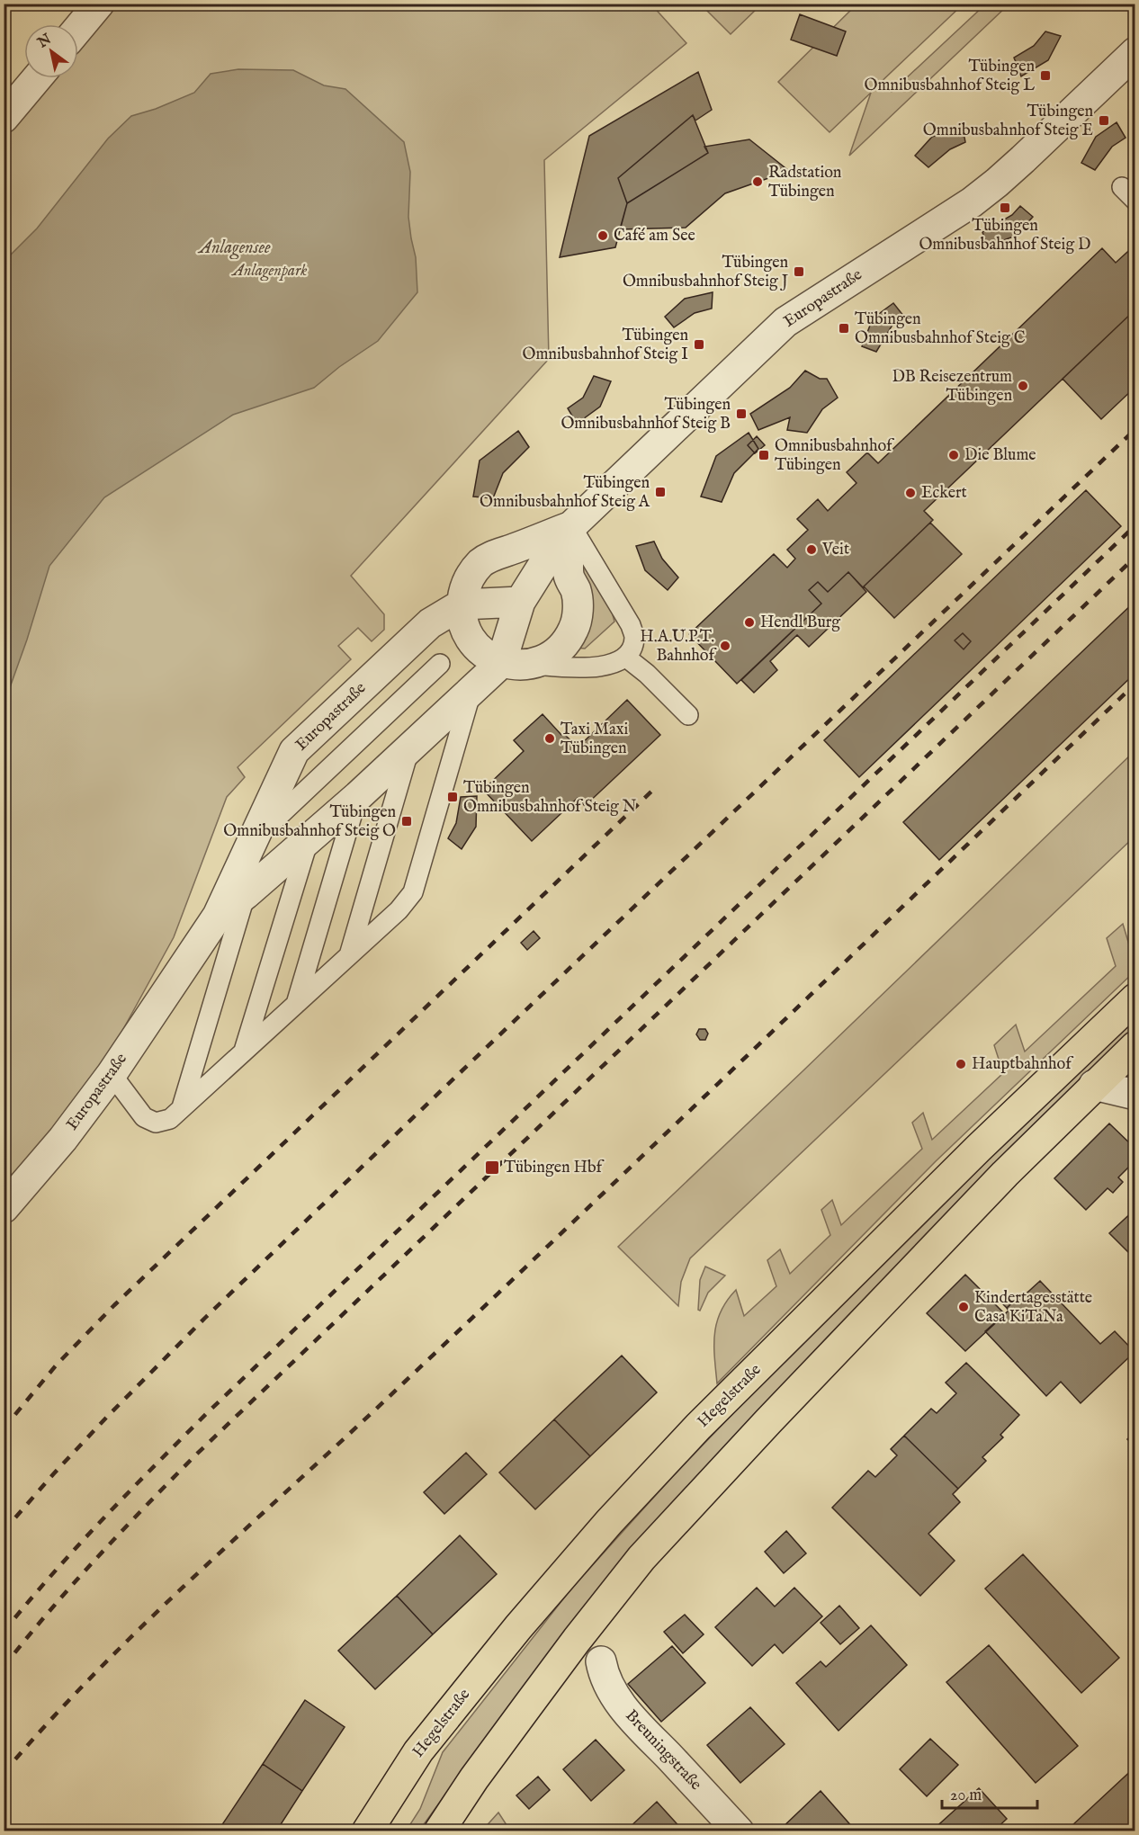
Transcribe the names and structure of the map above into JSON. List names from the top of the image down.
{
  "streets": {
    "main road": ["Hegelstraße"],
    "street": ["Europastraße", "Breuningstraße"]
  },
  "water": ["Anlagensee"],
  "parks": ["Anlagenpark"],
  "places": {
    "transit": [
      "Tübingen Omnibusbahnhof Steig L",
      "Tübingen Omnibusbahnhof Steig E",
      "Tübingen Omnibusbahnhof Steig D",
      "Tübingen Omnibusbahnhof Steig J",
      "Tübingen Omnibusbahnhof Steig C",
      "Tübingen Omnibusbahnhof Steig I",
      "Tübingen Omnibusbahnhof Steig B",
      "Omnibusbahnhof Tübingen",
      "Tübingen Omnibusbahnhof Steig A",
      "Tübingen Omnibusbahnhof Steig N",
      "Tübingen Omnibusbahnhof Steig O",
      "Tübingen Hbf"
    ],
    "other": [
      "Radstation Tübingen",
      "Café am See",
      "DB Reisezentrum Tübingen",
      "Die Blume",
      "Eckert",
      "Veit",
      "Hendl Burg",
      "H.A.U.P.T. Bahnhof",
      "Taxi Maxi Tübingen",
      "Hauptbahnhof",
      "Kindertagesstätte Casa KiTaNa"
    ]
  },
  "scale_bar": "20 m",
  "north": "top left"
}
